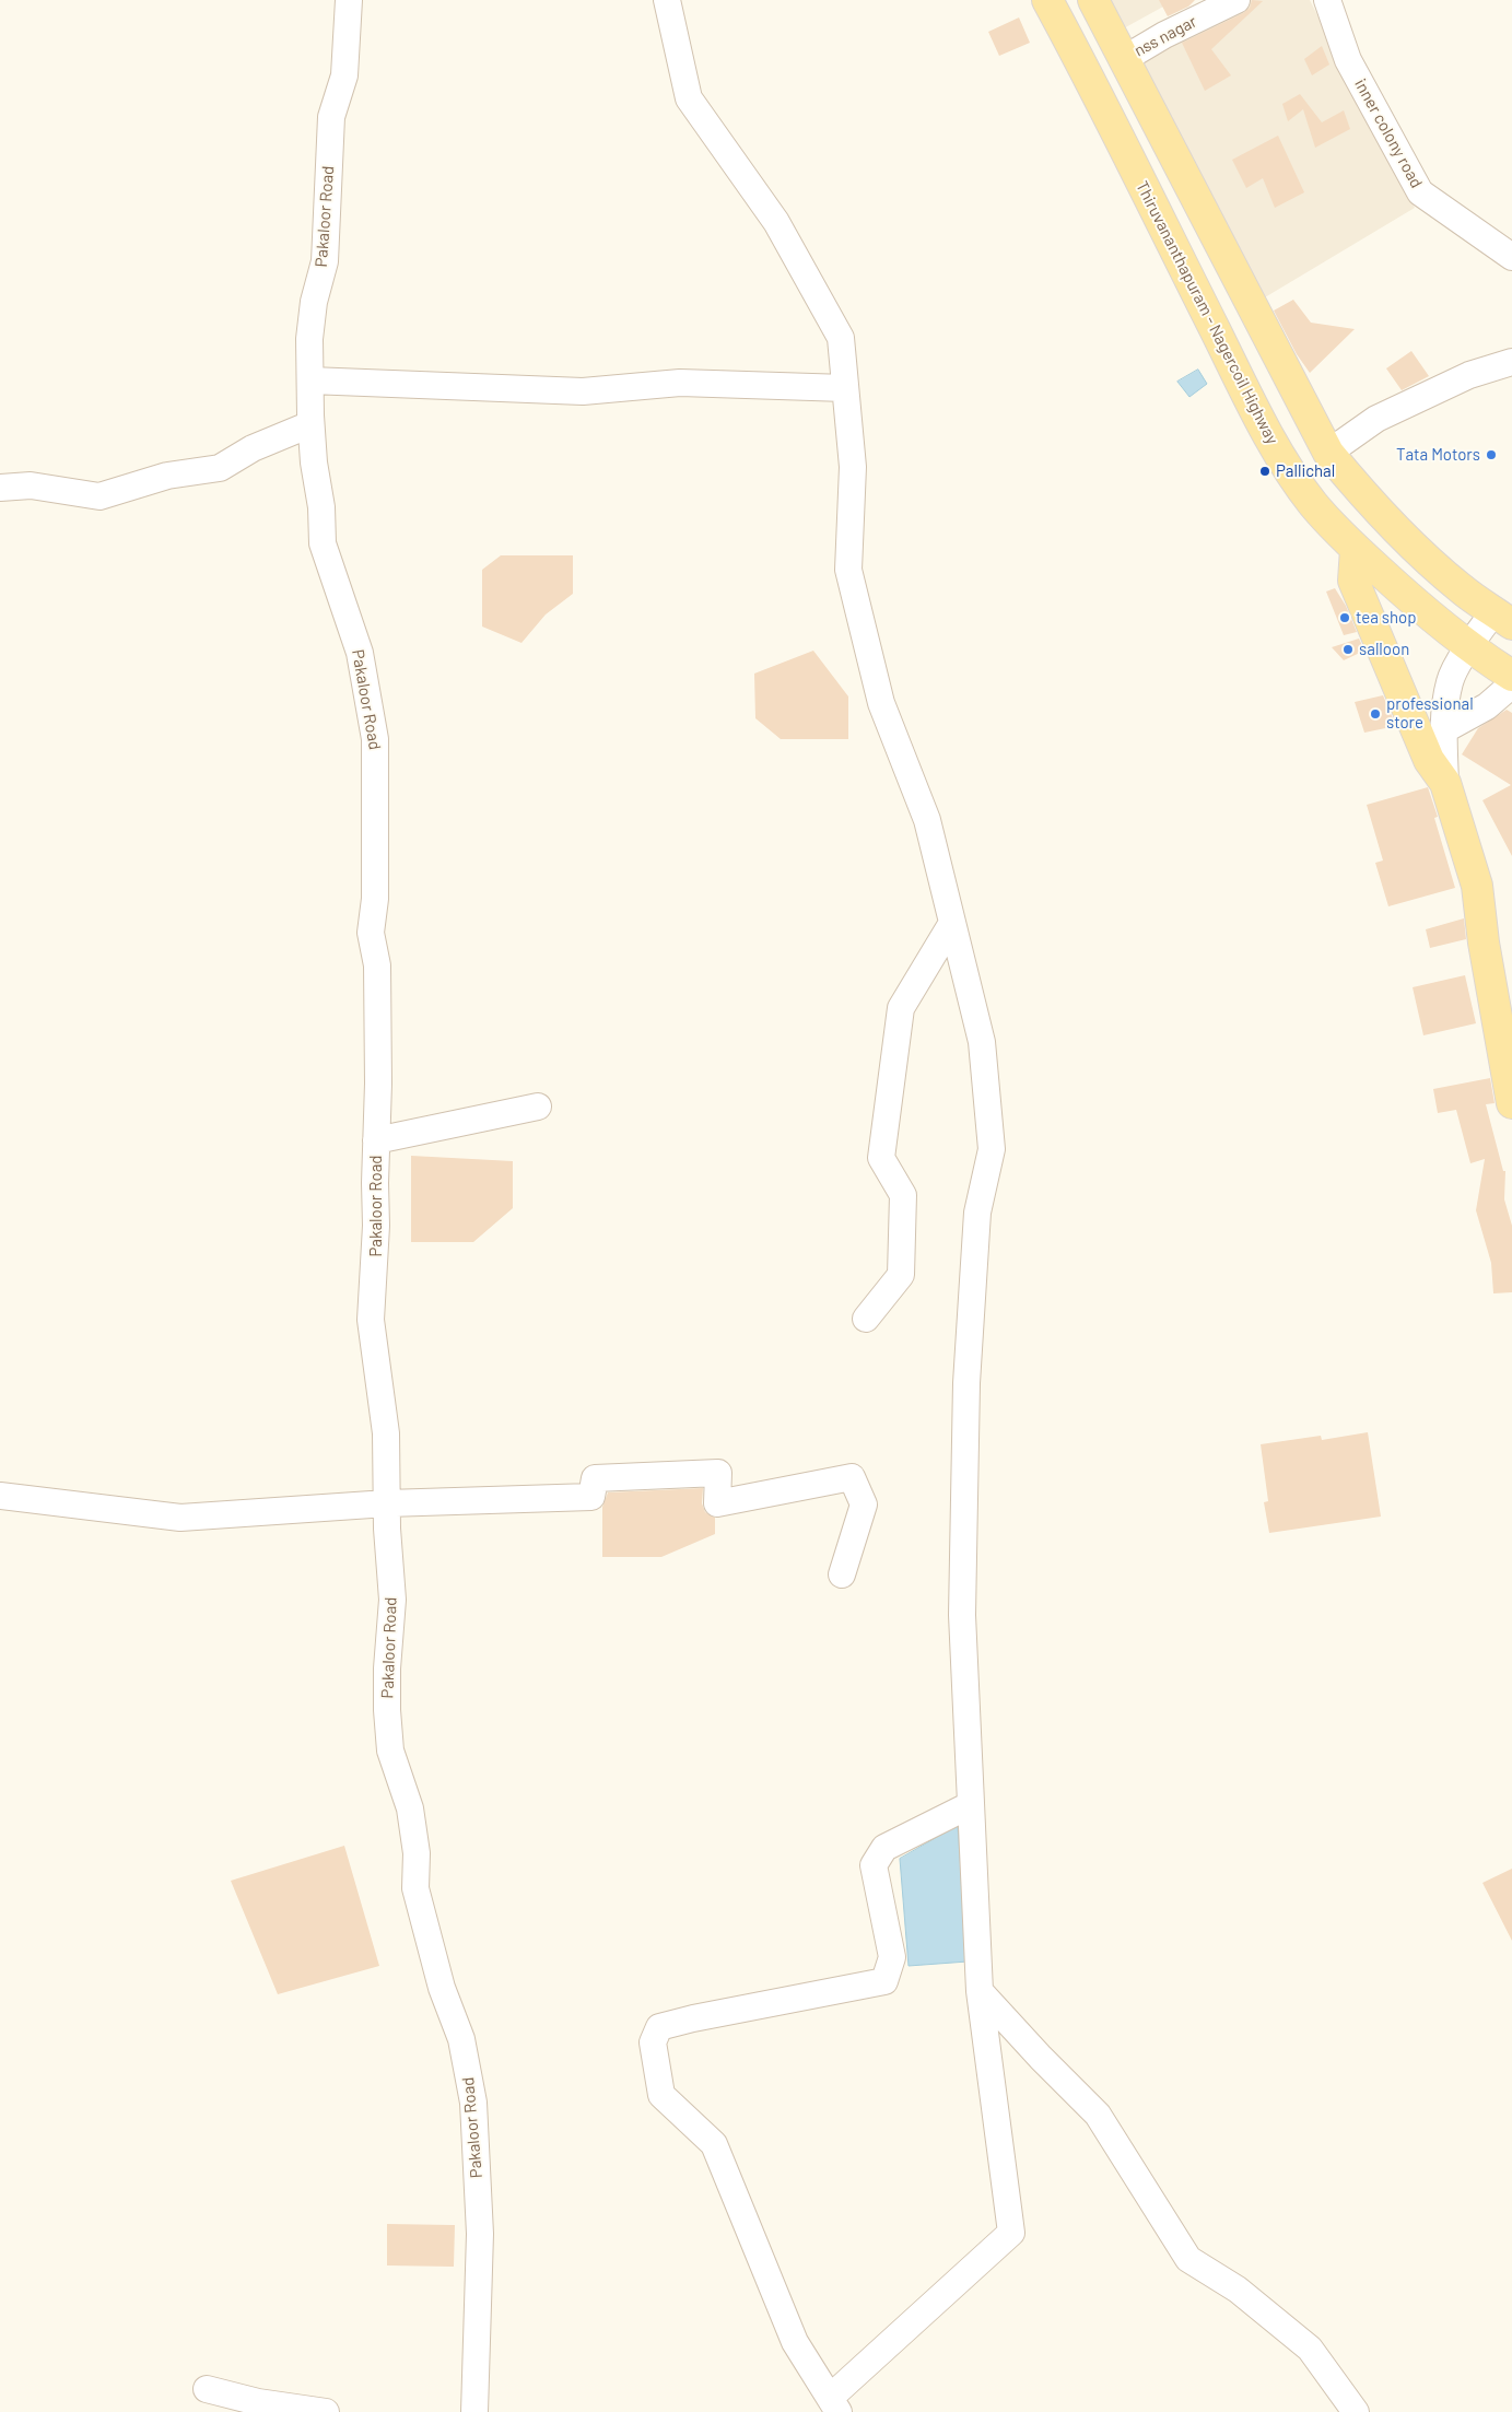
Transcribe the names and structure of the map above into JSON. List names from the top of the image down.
{
  "streets": {
    "main road": ["Thiruvananthapuram - Nagercoil Highway"],
    "street": ["nss nagar", "inner colony road", "Pakaloor Road"]
  },
  "places": [
    "Tata Motors",
    "Pallichal",
    "tea shop",
    "salloon",
    "professional store"
  ]
}
